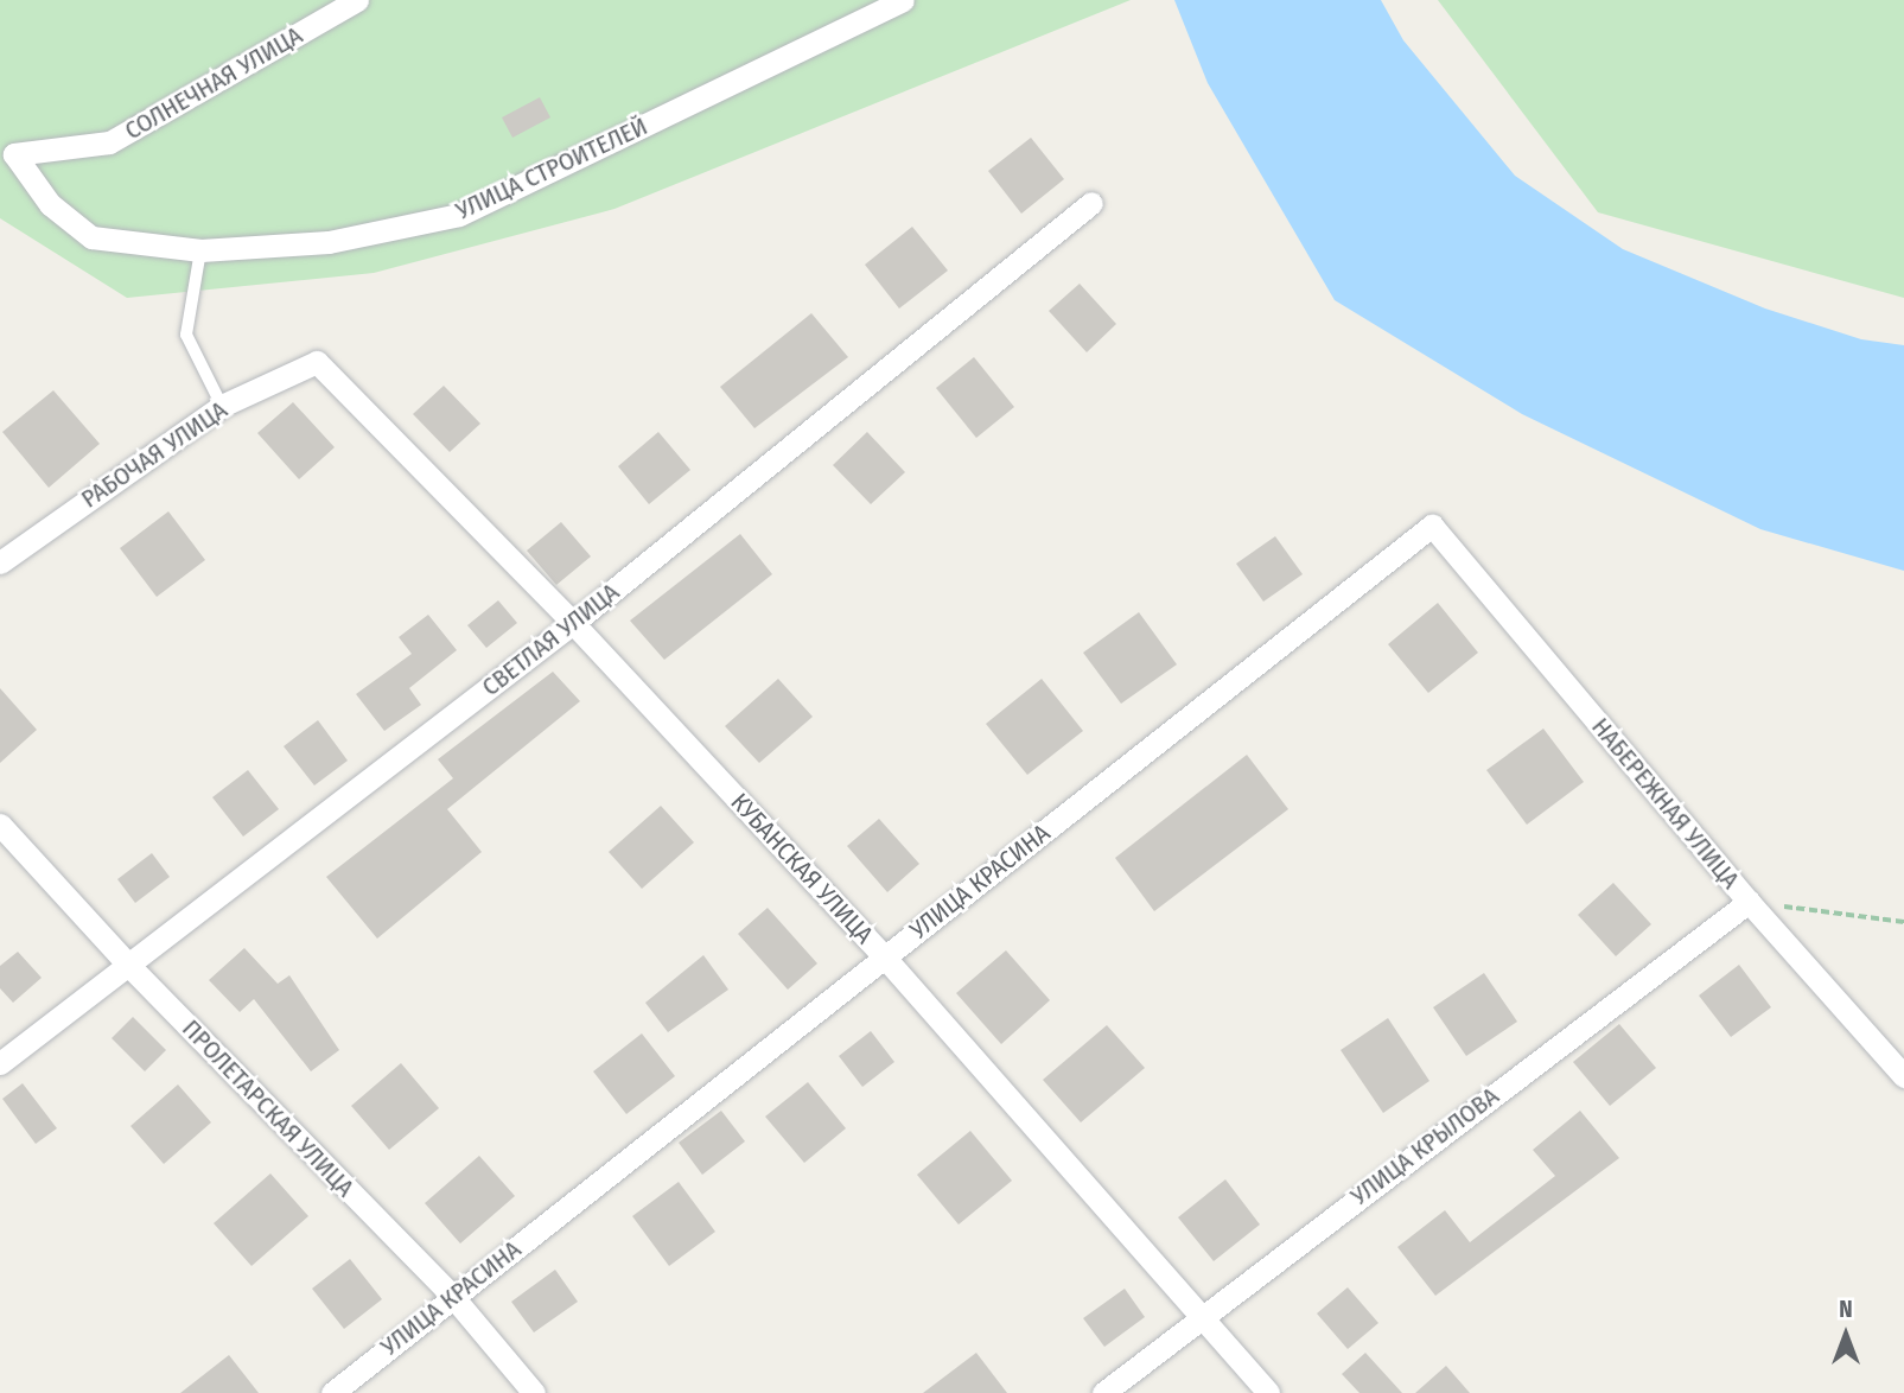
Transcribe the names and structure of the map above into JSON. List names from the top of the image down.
{
  "streets": {
    "street": [
      "СОЛНЕЧНАЯ УЛИЦА",
      "УЛИЦА СТРОИТЕЛЕЙ",
      "РАБОЧАЯ УЛИЦА",
      "СВЕТЛАЯ УЛИЦА",
      "НАБЕРЕЖНАЯ УЛИЦА",
      "КУБАНСКАЯ УЛИЦА",
      "УЛИЦА КРАСИНА",
      "ПРОЛЕТАРСКАЯ УЛИЦА",
      "УЛИЦА КРЫЛОВА"
    ]
  },
  "crossings": [
    ["СОЛНЕЧНАЯ УЛИЦА", "УЛИЦА СТРОИТЕЛЕЙ"],
    ["РАБОЧАЯ УЛИЦА", "КУБАНСКАЯ УЛИЦА"],
    ["СВЕТЛАЯ УЛИЦА", "КУБАНСКАЯ УЛИЦА"],
    ["СВЕТЛАЯ УЛИЦА", "ПРОЛЕТАРСКАЯ УЛИЦА"],
    ["НАБЕРЕЖНАЯ УЛИЦА", "УЛИЦА КРАСИНА"],
    ["НАБЕРЕЖНАЯ УЛИЦА", "УЛИЦА КРЫЛОВА"],
    ["КУБАНСКАЯ УЛИЦА", "УЛИЦА КРАСИНА"],
    ["КУБАНСКАЯ УЛИЦА", "УЛИЦА КРЫЛОВА"],
    ["УЛИЦА КРАСИНА", "ПРОЛЕТАРСКАЯ УЛИЦА"]
  ],
  "north": "top"
}
